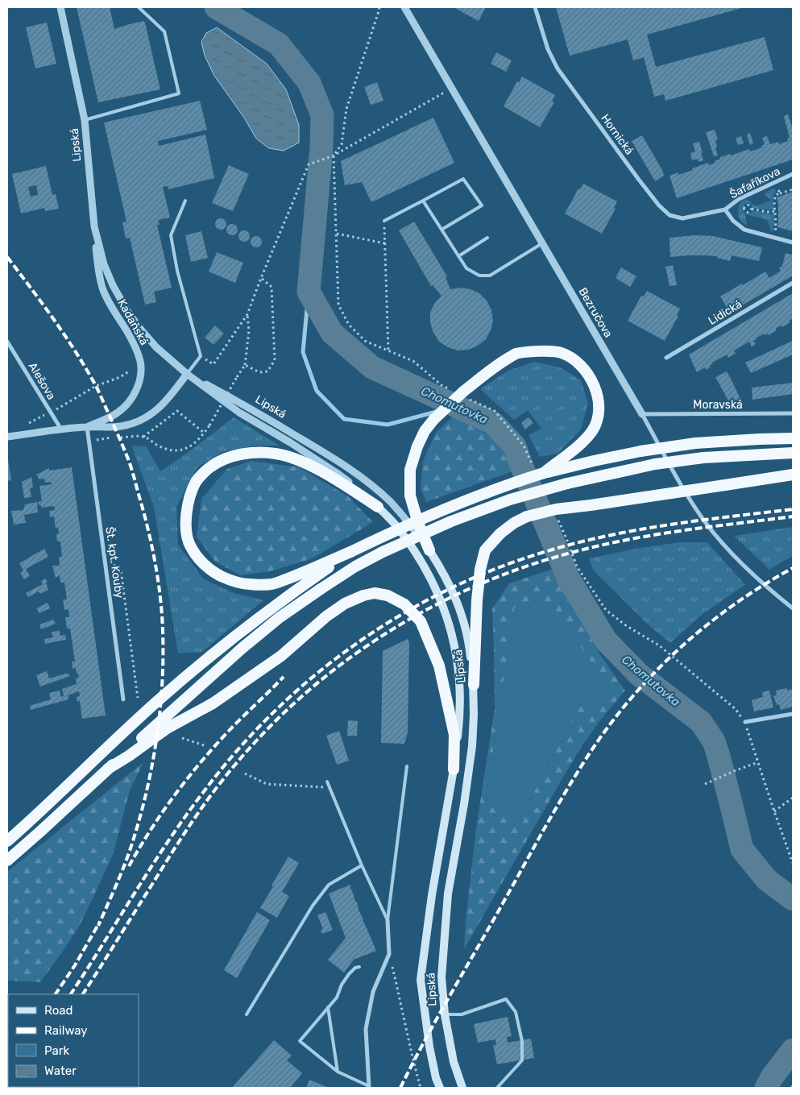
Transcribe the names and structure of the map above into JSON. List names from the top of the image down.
{
  "streets": {
    "main road": ["Lipská"],
    "street": [
      "Hornická",
      "Šafaříkova",
      "Bezručova",
      "Lidická",
      "Kadaňská",
      "Alešova",
      "Moravská",
      "Št. kpt. Kouby"
    ]
  },
  "crossings": [
    ["Hornická", "Šafaříkova"],
    ["Lipská", "Kadaňská"],
    ["Bezručova", "Moravská"],
    ["Kadaňská", "Alešova"],
    ["Kadaňská", "Št. kpt. Kouby"]
  ],
  "water": ["Chomutovka"],
  "legend": [
    "Road",
    "Railway",
    "Park",
    "Water"
  ]
}
